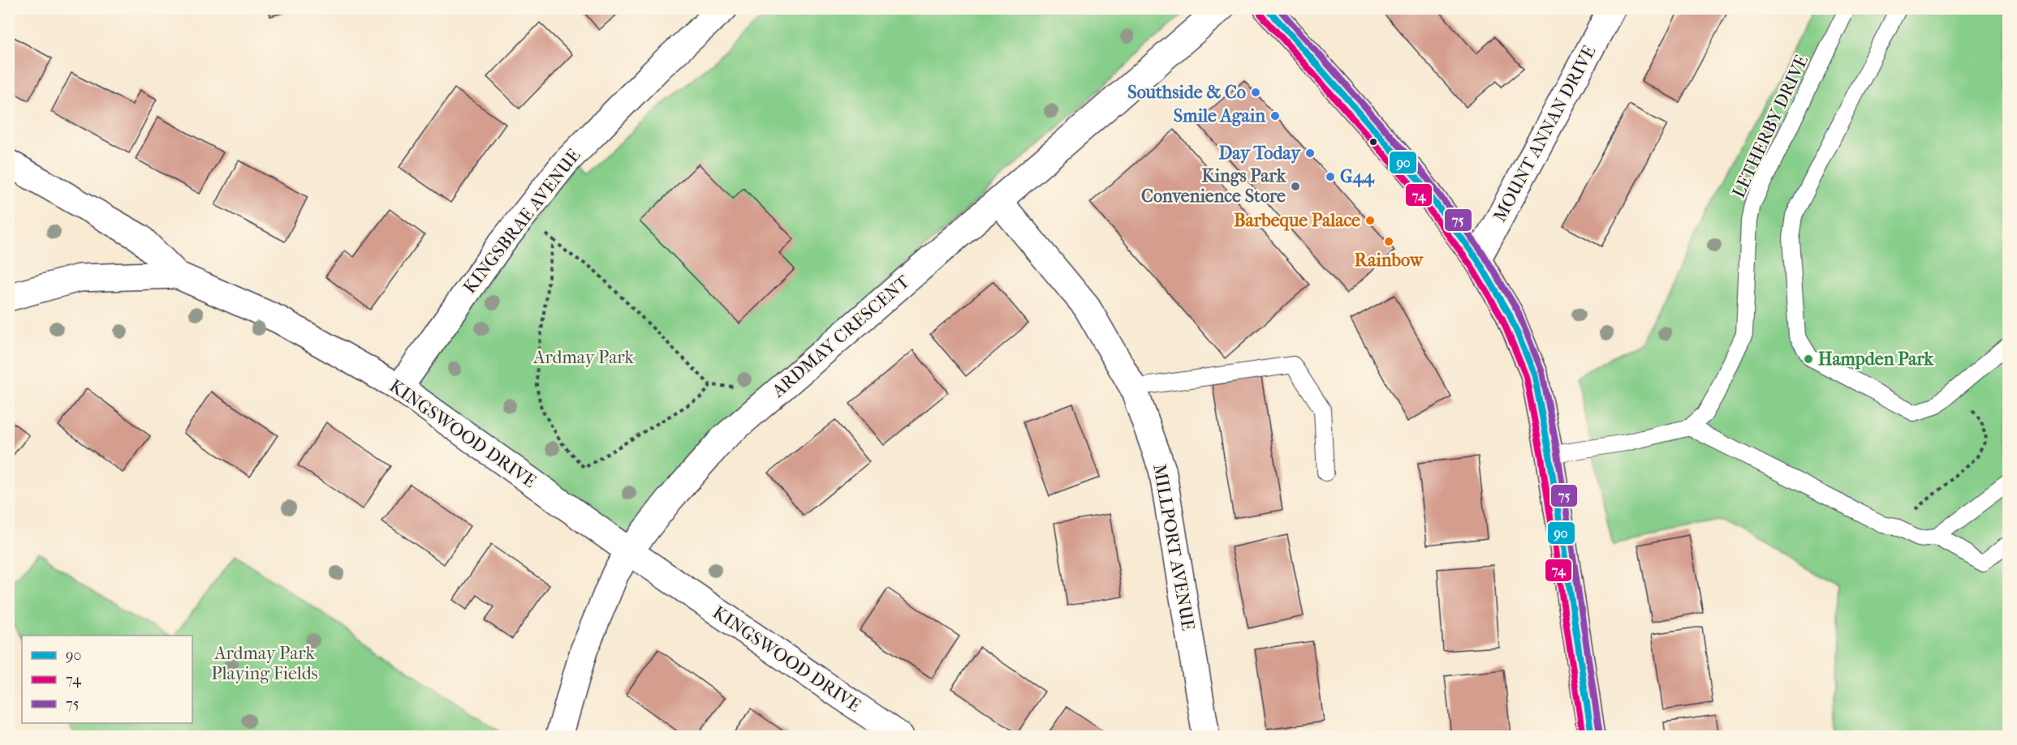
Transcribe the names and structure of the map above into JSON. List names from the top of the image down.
{
  "streets": {
    "street": [
      "MOUNT ANNAN DRIVE",
      "KINGSBRAE AVENUE",
      "ARDMAY CRESCENT",
      "KINGSWOOD DRIVE",
      "MILLPORT AVENUE"
    ],
    "lane": ["LETHERBY DRIVE"]
  },
  "crossings": [
    ["KINGSBRAE AVENUE", "KINGSWOOD DRIVE"],
    ["ARDMAY CRESCENT", "KINGSWOOD DRIVE"],
    ["ARDMAY CRESCENT", "MILLPORT AVENUE"]
  ],
  "parks": ["Ardmay Park", "Ardmay Park Playing Fields"],
  "places": [
    "Southside & Co",
    "Smile Again",
    "Day Today",
    "G44",
    "Kings Park Convenience Store",
    "Barbeque Palace",
    "Rainbow",
    "Hampden Park"
  ],
  "lines": ["transit line 90", "transit line 75", "transit line 74"],
  "legend": ["90", "74", "75"]
}
